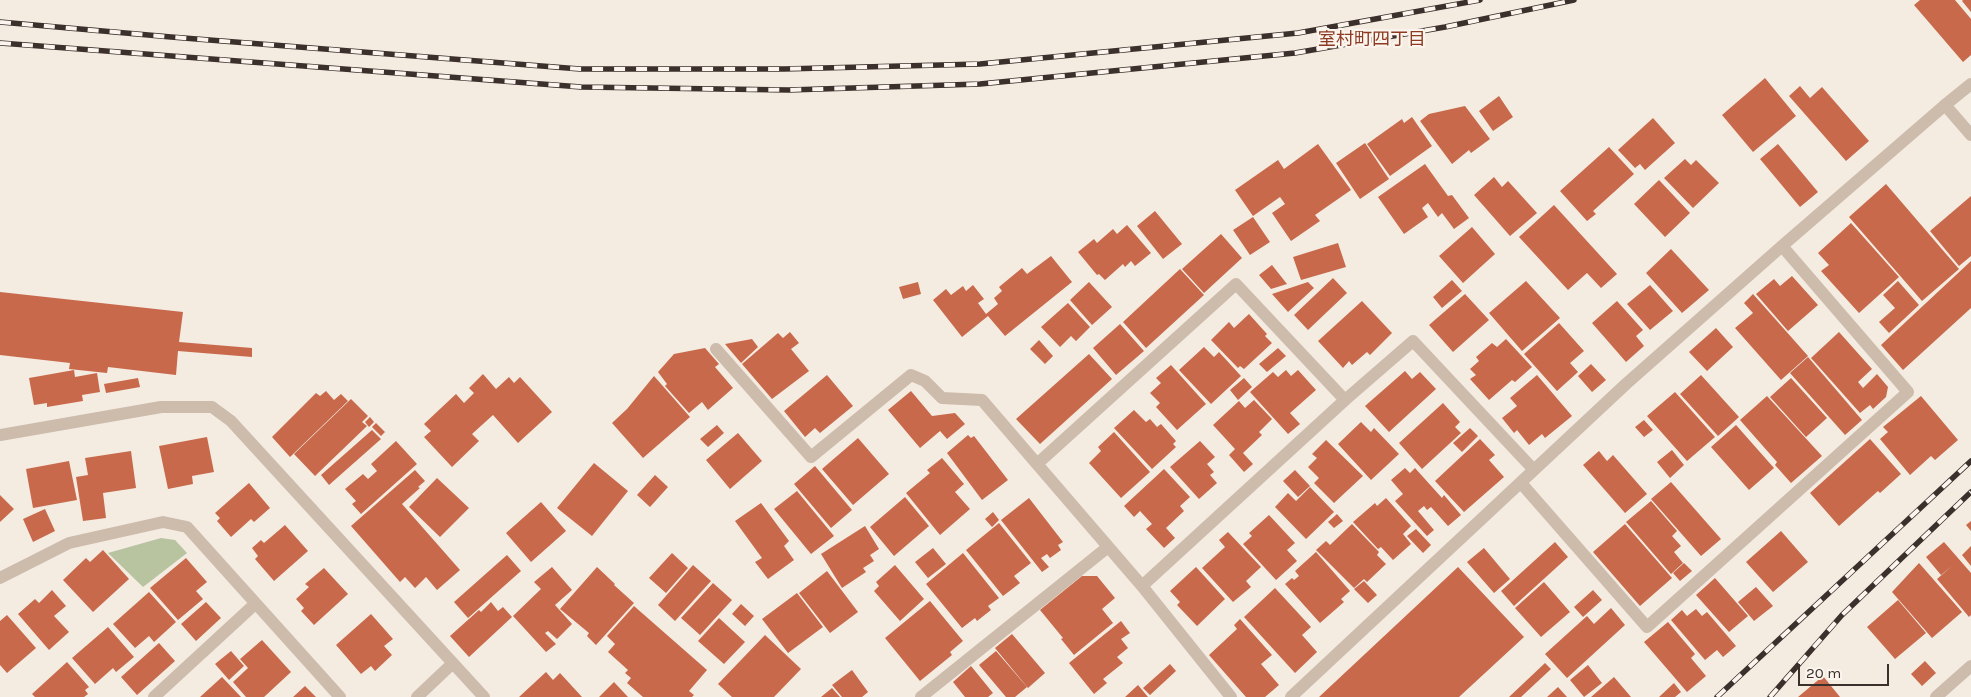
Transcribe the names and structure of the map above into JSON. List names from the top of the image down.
{
  "districts": ["室村町四丁目"],
  "scale_bar": "20 m"
}
